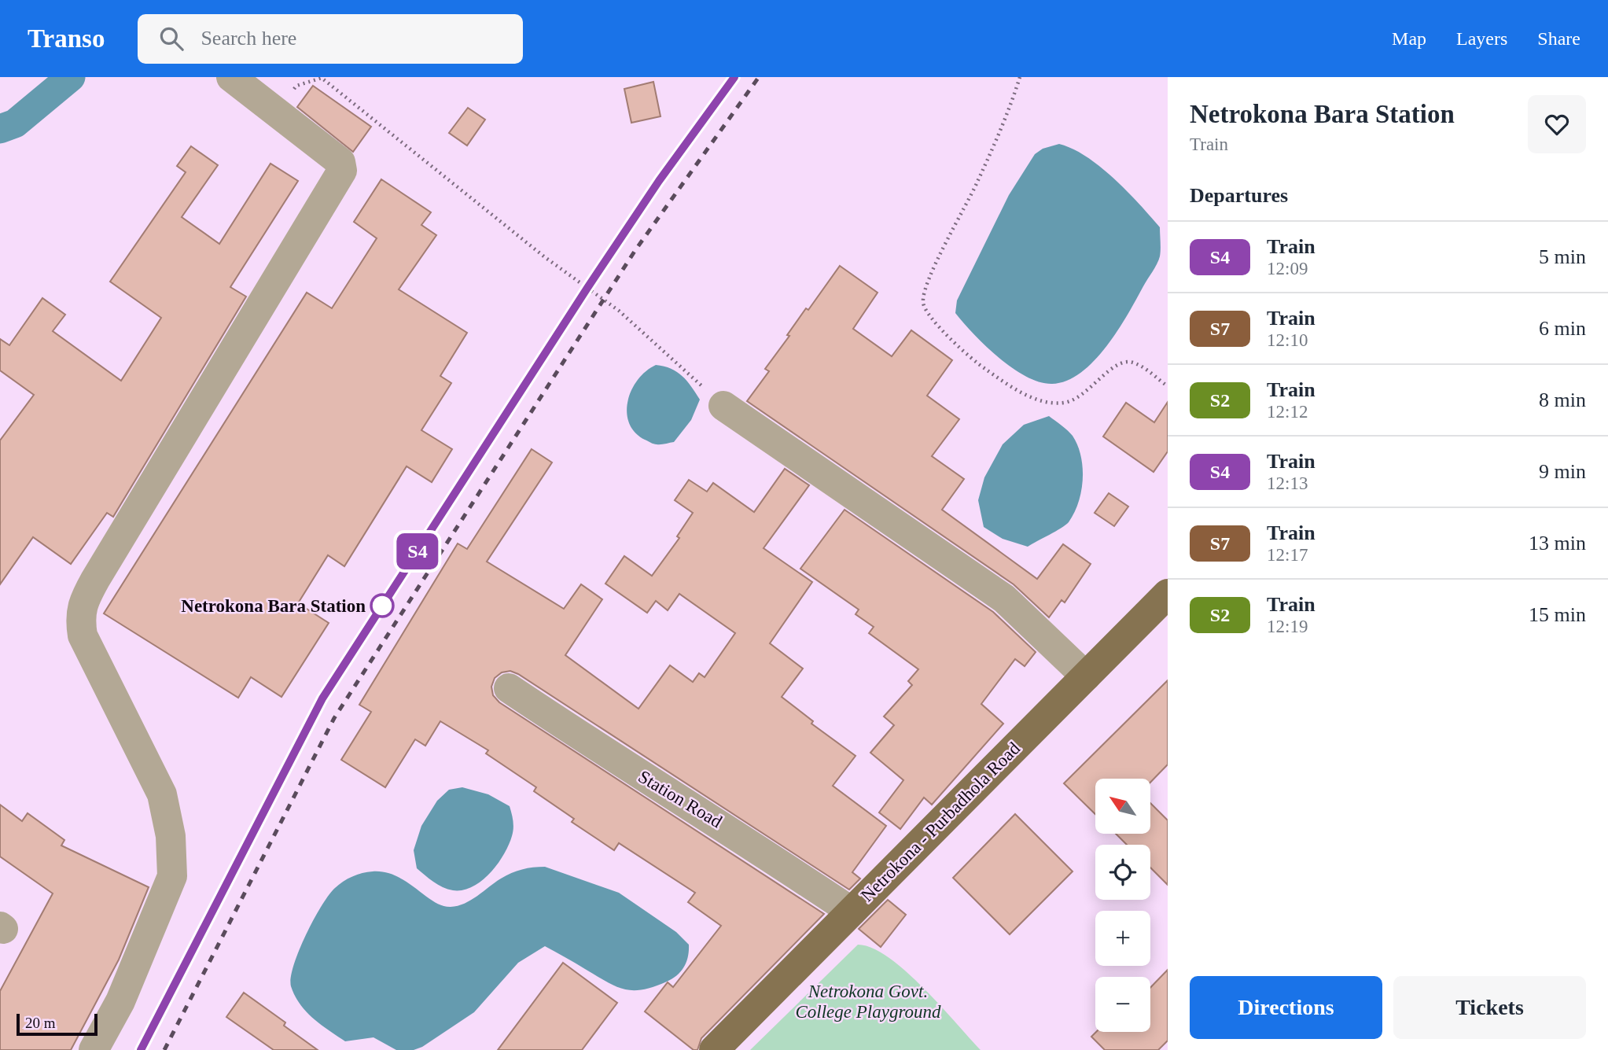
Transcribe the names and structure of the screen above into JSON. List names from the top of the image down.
{
  "streets": {
    "main road": ["Netrokona - Purbadhola Road"],
    "street": ["Station Road"]
  },
  "crossings": [
    ["Station Road", "Netrokona - Purbadhola Road"]
  ],
  "parks": ["Netrokona Govt. College Playground"],
  "places": ["Netrokona Bara Station"],
  "scale_bar": "20 m",
  "north": "top left",
  "page": {
    "header": "Transo",
    "search": "Search here",
    "nav": ["Map", "Layers", "Share"],
    "on_map": "S4",
    "heading": [
      ["Netrokona Bara Station", "Train"],
      "Departures"
    ],
    "list": [
      {
        "mark": "S4",
        "name": "Train",
        "note": "12:09",
        "value": "5 min"
      },
      {
        "mark": "S7",
        "name": "Train",
        "note": "12:10",
        "value": "6 min"
      },
      {
        "mark": "S2",
        "name": "Train",
        "note": "12:12",
        "value": "8 min"
      },
      {
        "mark": "S4",
        "name": "Train",
        "note": "12:13",
        "value": "9 min"
      },
      {
        "mark": "S7",
        "name": "Train",
        "note": "12:17",
        "value": "13 min"
      },
      {
        "mark": "S2",
        "name": "Train",
        "note": "12:19",
        "value": "15 min"
      }
    ],
    "map_buttons": ["+", "−"],
    "buttons": ["Directions", "Tickets"],
    "scale": "20 m"
  }
}
